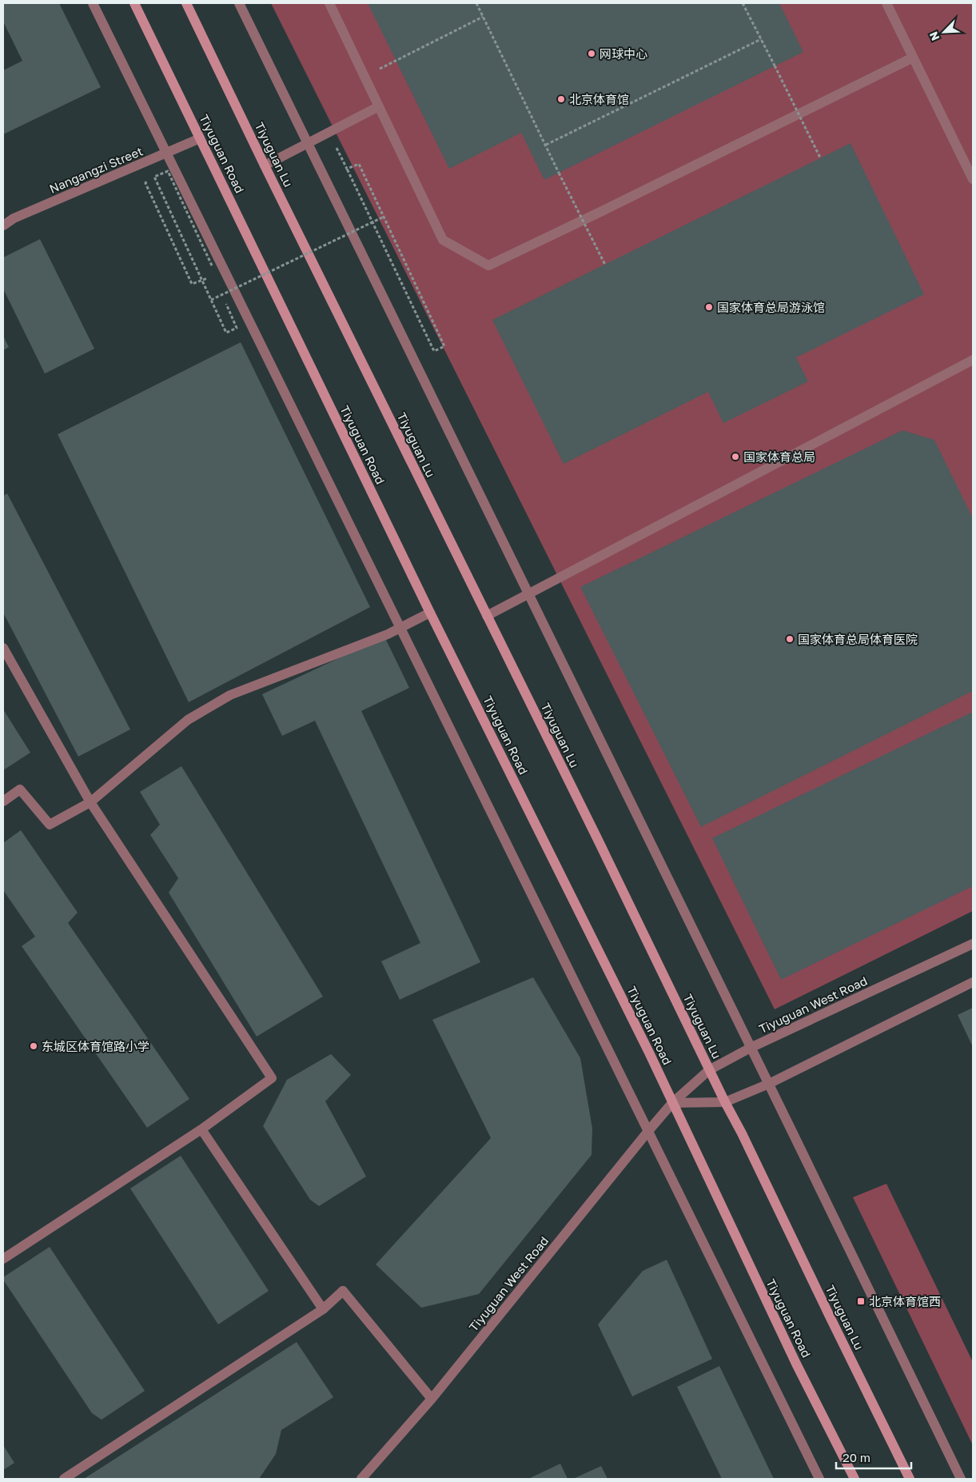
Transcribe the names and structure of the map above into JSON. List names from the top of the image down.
{
  "streets": {
    "main road": ["Tiyuguan Road", "Tiyuguan Lu"],
    "street": ["Nangangzi Street", "Tiyuguan West Road"]
  },
  "crossings": [
    ["Tiyuguan Road", "Nangangzi Street"],
    ["Tiyuguan Road", "Tiyuguan West Road"],
    ["Tiyuguan Lu", "Tiyuguan West Road"]
  ],
  "places": {
    "other": [
      "网球中心",
      "北京体育馆",
      "国家体育总局游泳馆",
      "国家体育总局",
      "国家体育总局体育医院",
      "东城区体育馆路小学"
    ],
    "transit": ["北京体育馆西"]
  },
  "scale_bar": "20 m",
  "north": "bottom left"
}
